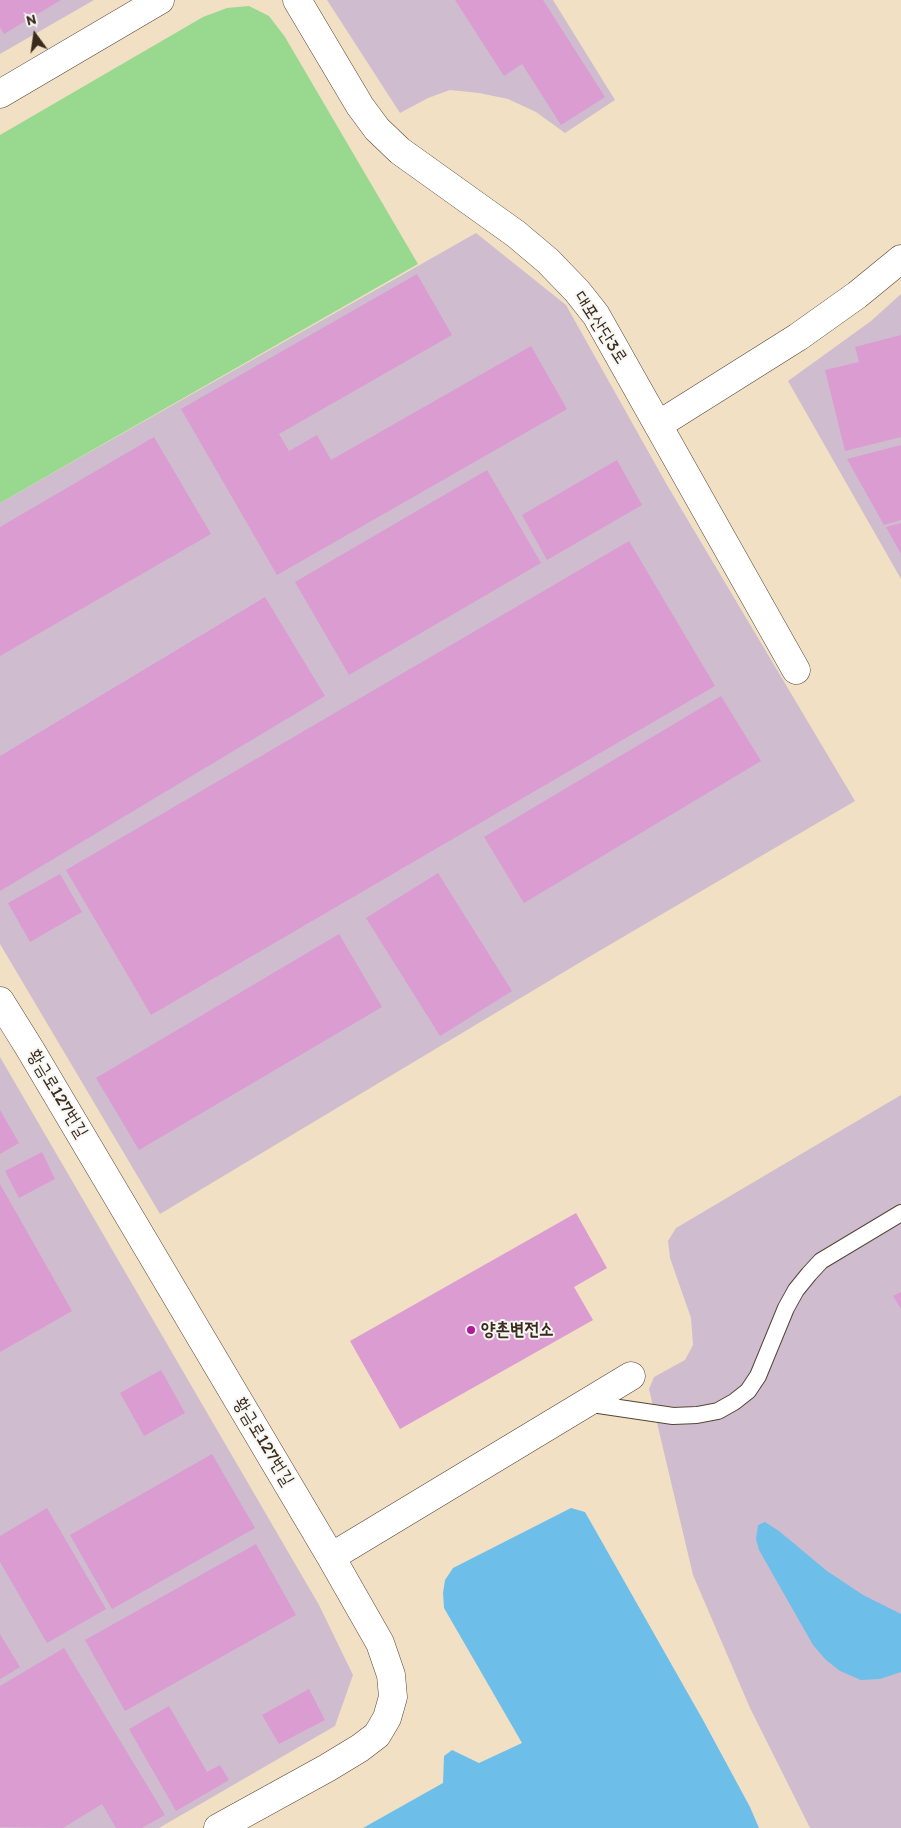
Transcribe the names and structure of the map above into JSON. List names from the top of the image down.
{
  "streets": {
    "street": ["대포산단3로", "황금로127번길"]
  },
  "places": ["양촌변전소"],
  "north": "top"
}
